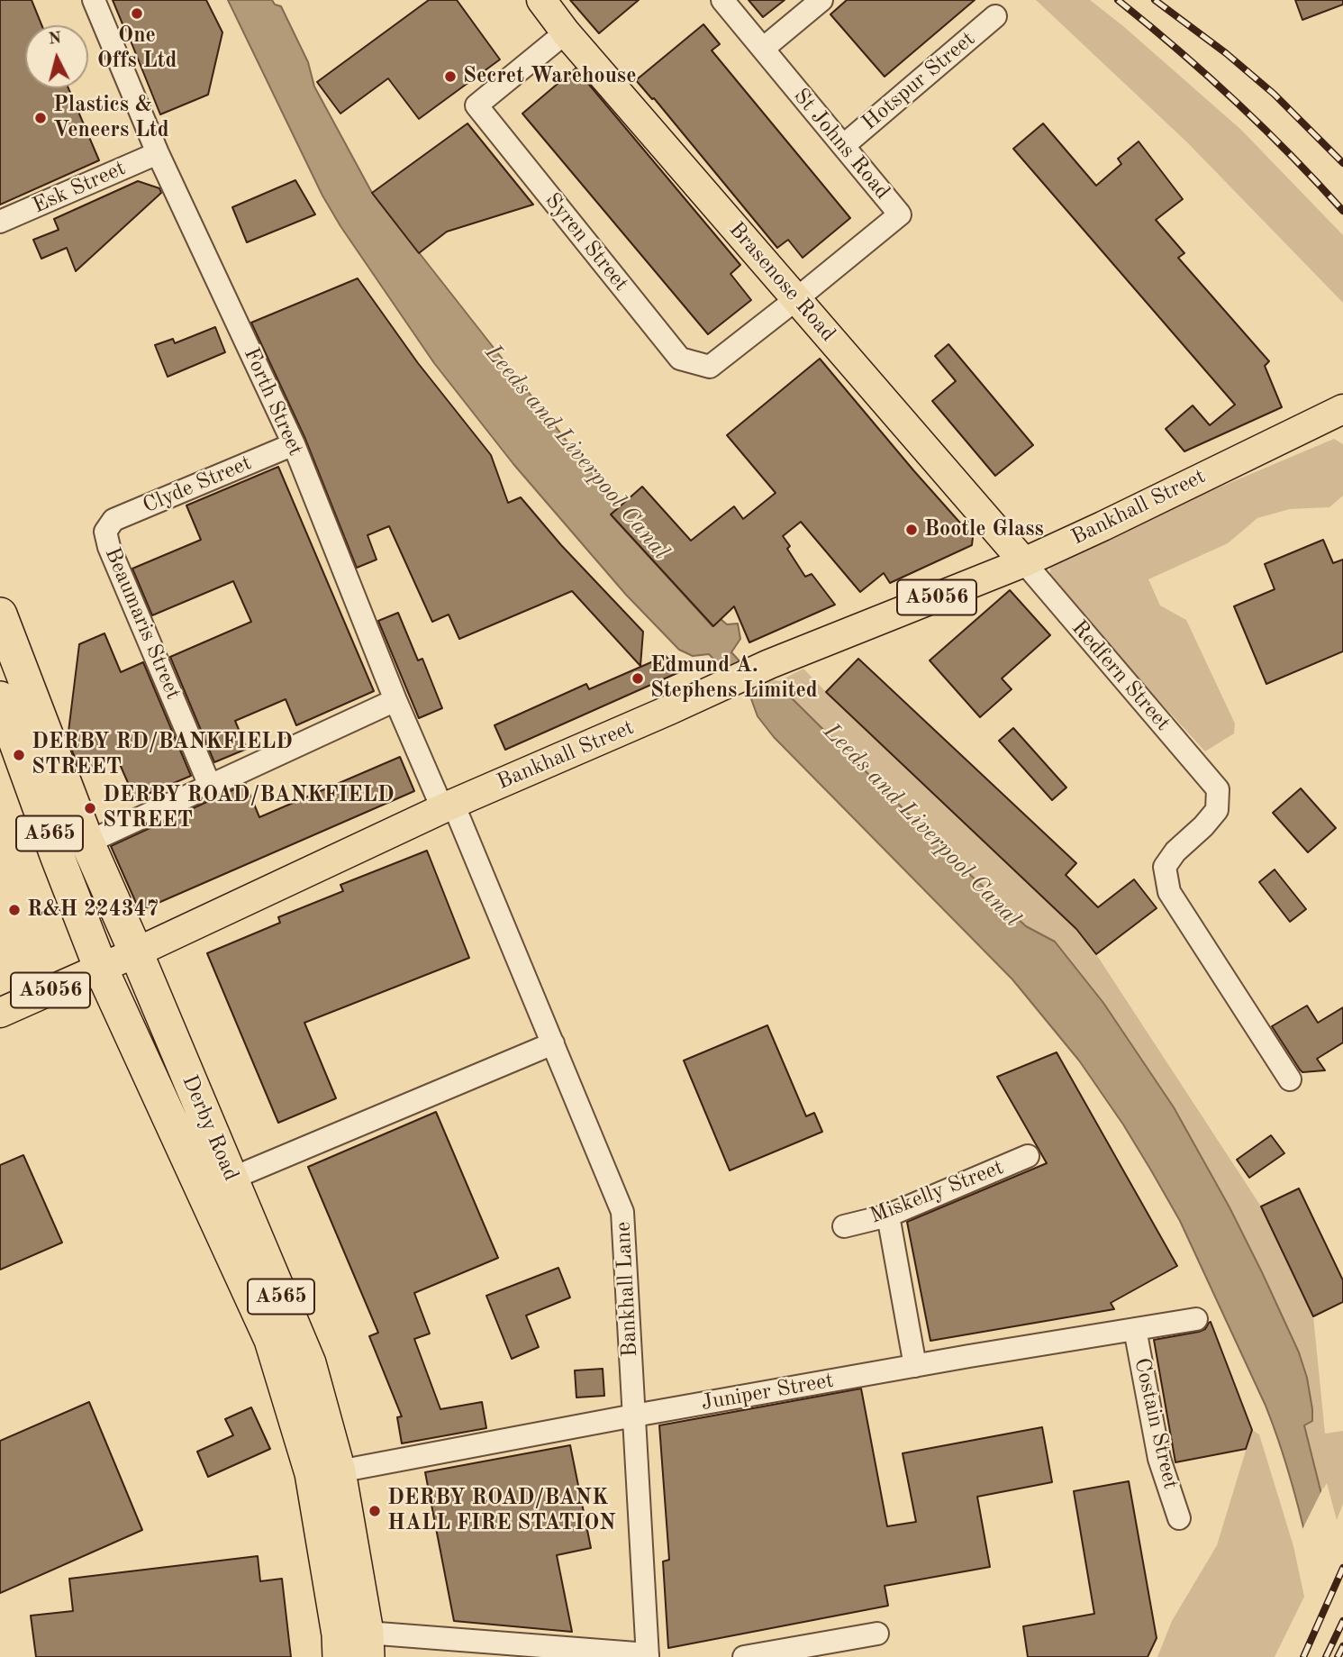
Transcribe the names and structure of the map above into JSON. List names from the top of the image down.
{
  "streets": {
    "highway": ["A565", "Derby Road"],
    "main road": ["Brasenose Road", "Bankhall Street", "A5056"],
    "street": [
      "Hotspur Street",
      "St Johns Road",
      "Esk Street",
      "Syren Street",
      "Forth Street",
      "Clyde Street",
      "Beaumaris Street",
      "Redfern Street",
      "Miskelly Street",
      "Bankhall Lane",
      "Juniper Street",
      "Costain Street"
    ]
  },
  "crossings": [
    ["Hotspur Street", "St Johns Road"],
    ["St Johns Road", "Syren Street"],
    ["St Johns Road", "Brasenose Road"],
    ["Esk Street", "Forth Street"],
    ["Syren Street", "Brasenose Road"],
    ["Brasenose Road", "Bankhall Street"],
    ["Brasenose Road", "Redfern Street"],
    ["Forth Street", "Clyde Street"],
    ["Forth Street", "Bankhall Street"],
    ["Forth Street", "Bankhall Lane"],
    ["Clyde Street", "Beaumaris Street"],
    ["Bankhall Street", "A5056"],
    ["Bankhall Street", "Redfern Street"],
    ["Bankhall Street", "Derby Road"],
    ["Bankhall Street", "Bankhall Lane"],
    ["A5056", "Derby Road"],
    ["Derby Road", "Juniper Street"],
    ["Bankhall Lane", "Juniper Street"],
    ["Juniper Street", "Costain Street"]
  ],
  "water": ["Leeds and Liverpool Canal"],
  "places": [
    "One Offs Ltd",
    "Secret Warehouse",
    "Plastics & Veneers Ltd",
    "Bootle Glass",
    "Edmund A. Stephens Limited",
    "DERBY RD/BANKFIELD STREET",
    "DERBY ROAD/BANKFIELD STREET",
    "R&H 224347",
    "DERBY ROAD/BANK HALL FIRE STATION"
  ],
  "north": "top"
}
